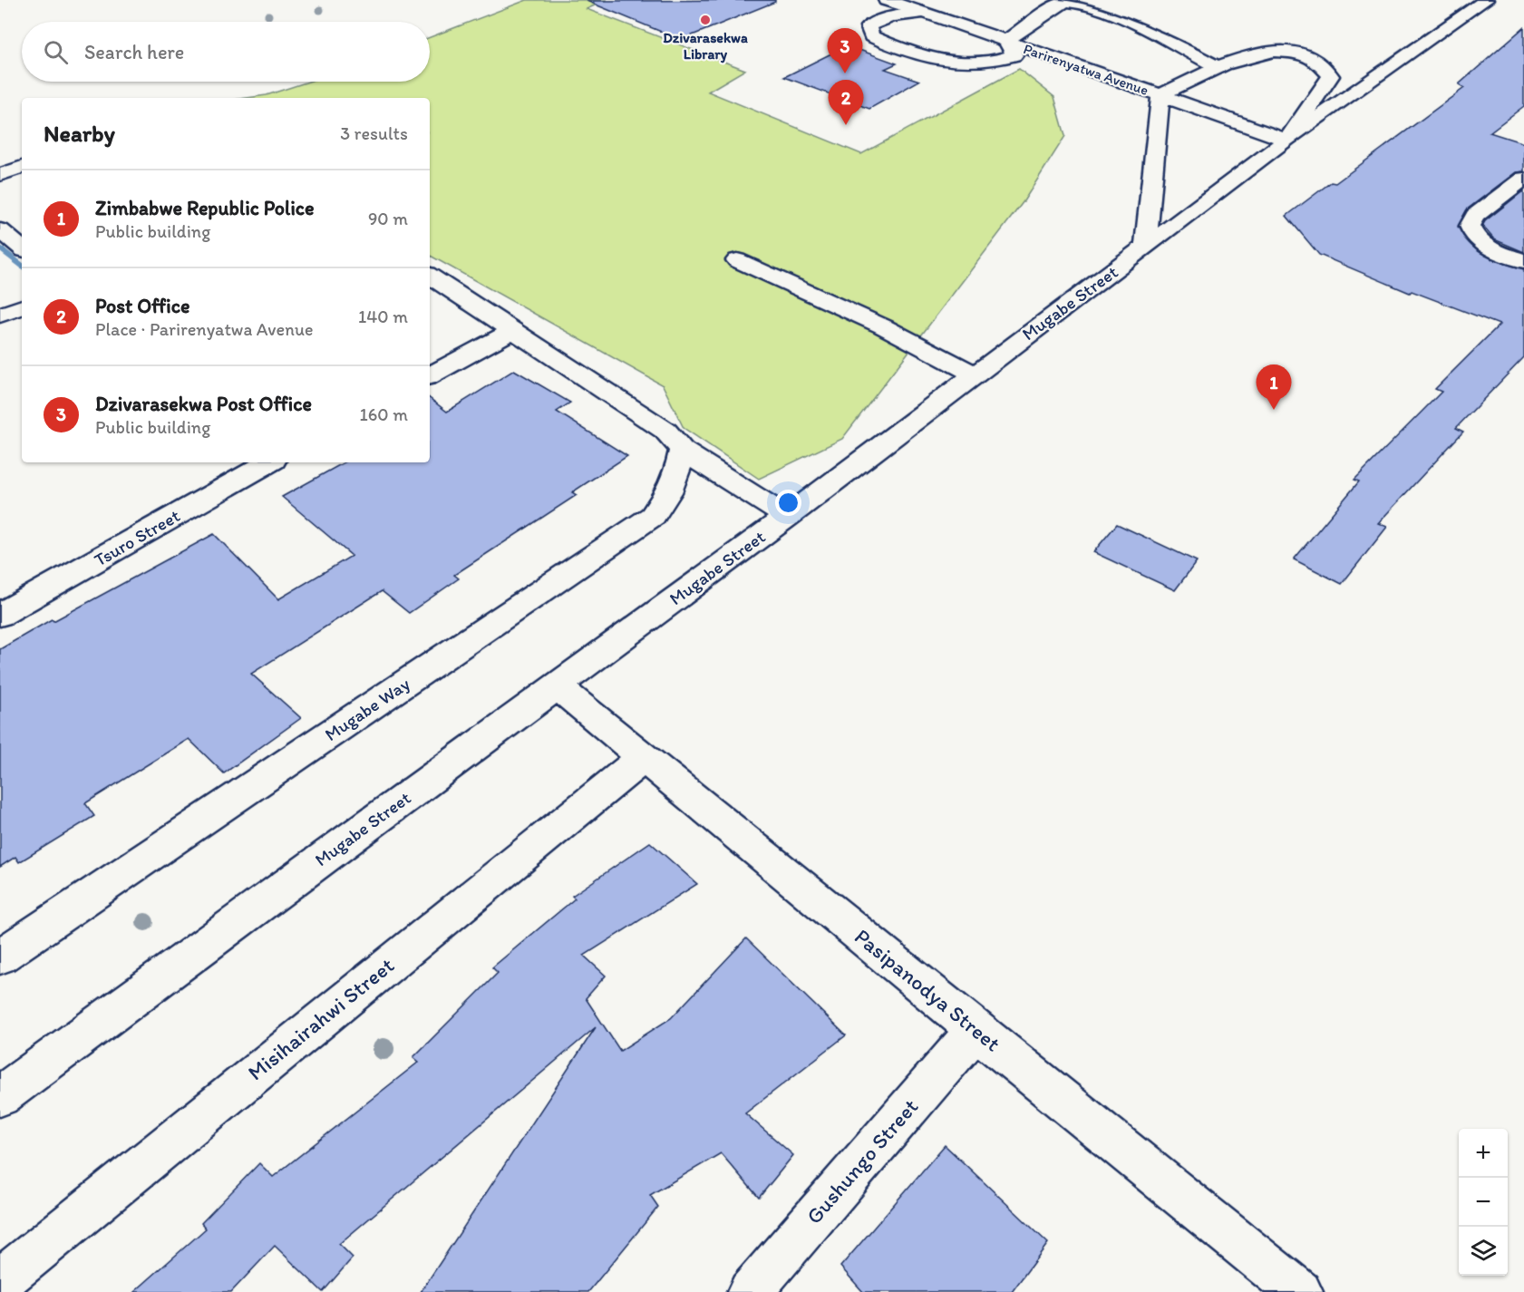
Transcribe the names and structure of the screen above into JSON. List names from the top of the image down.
{
  "streets": {
    "street": [
      "Parirenyatwa Avenue",
      "Mugabe Street",
      "Tsuro Street",
      "Mugabe Way",
      "Pasipanodya Street",
      "Misihairahwi Street",
      "Gushungo Street"
    ]
  },
  "crossings": [
    ["Parirenyatwa Avenue", "Mugabe Street"],
    ["Mugabe Street", "Pasipanodya Street"],
    ["Pasipanodya Street", "Misihairahwi Street"],
    ["Pasipanodya Street", "Gushungo Street"]
  ],
  "places": ["Dzivarasekwa Library"],
  "page": {
    "search": "Search here",
    "pins": ["3", "2", "1"],
    "heading": ["Nearby", "3 results"],
    "list": [
      {
        "mark": "1",
        "name": "Zimbabwe Republic Police",
        "note": "Public building",
        "value": "90 m"
      },
      {
        "mark": "2",
        "name": "Post Office",
        "note": "Place · Parirenyatwa Avenue",
        "value": "140 m"
      },
      {
        "mark": "3",
        "name": "Dzivarasekwa Post Office",
        "note": "Public building",
        "value": "160 m"
      }
    ],
    "map_buttons": ["+", "−"]
  }
}
